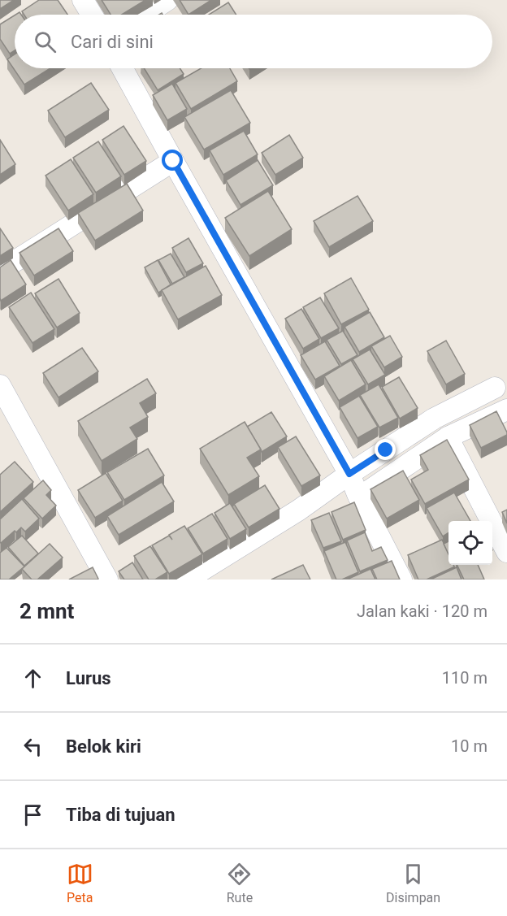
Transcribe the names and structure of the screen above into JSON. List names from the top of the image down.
{
  "page": {
    "search": "Cari di sini",
    "heading": ["2 mnt", "Jalan kaki · 120 m"],
    "list": [
      ["Lurus", "110 m"],
      ["Belok kiri", "10 m"],
      "Tiba di tujuan"
    ],
    "nav": ["Peta", "Rute", "Disimpan"]
  }
}
